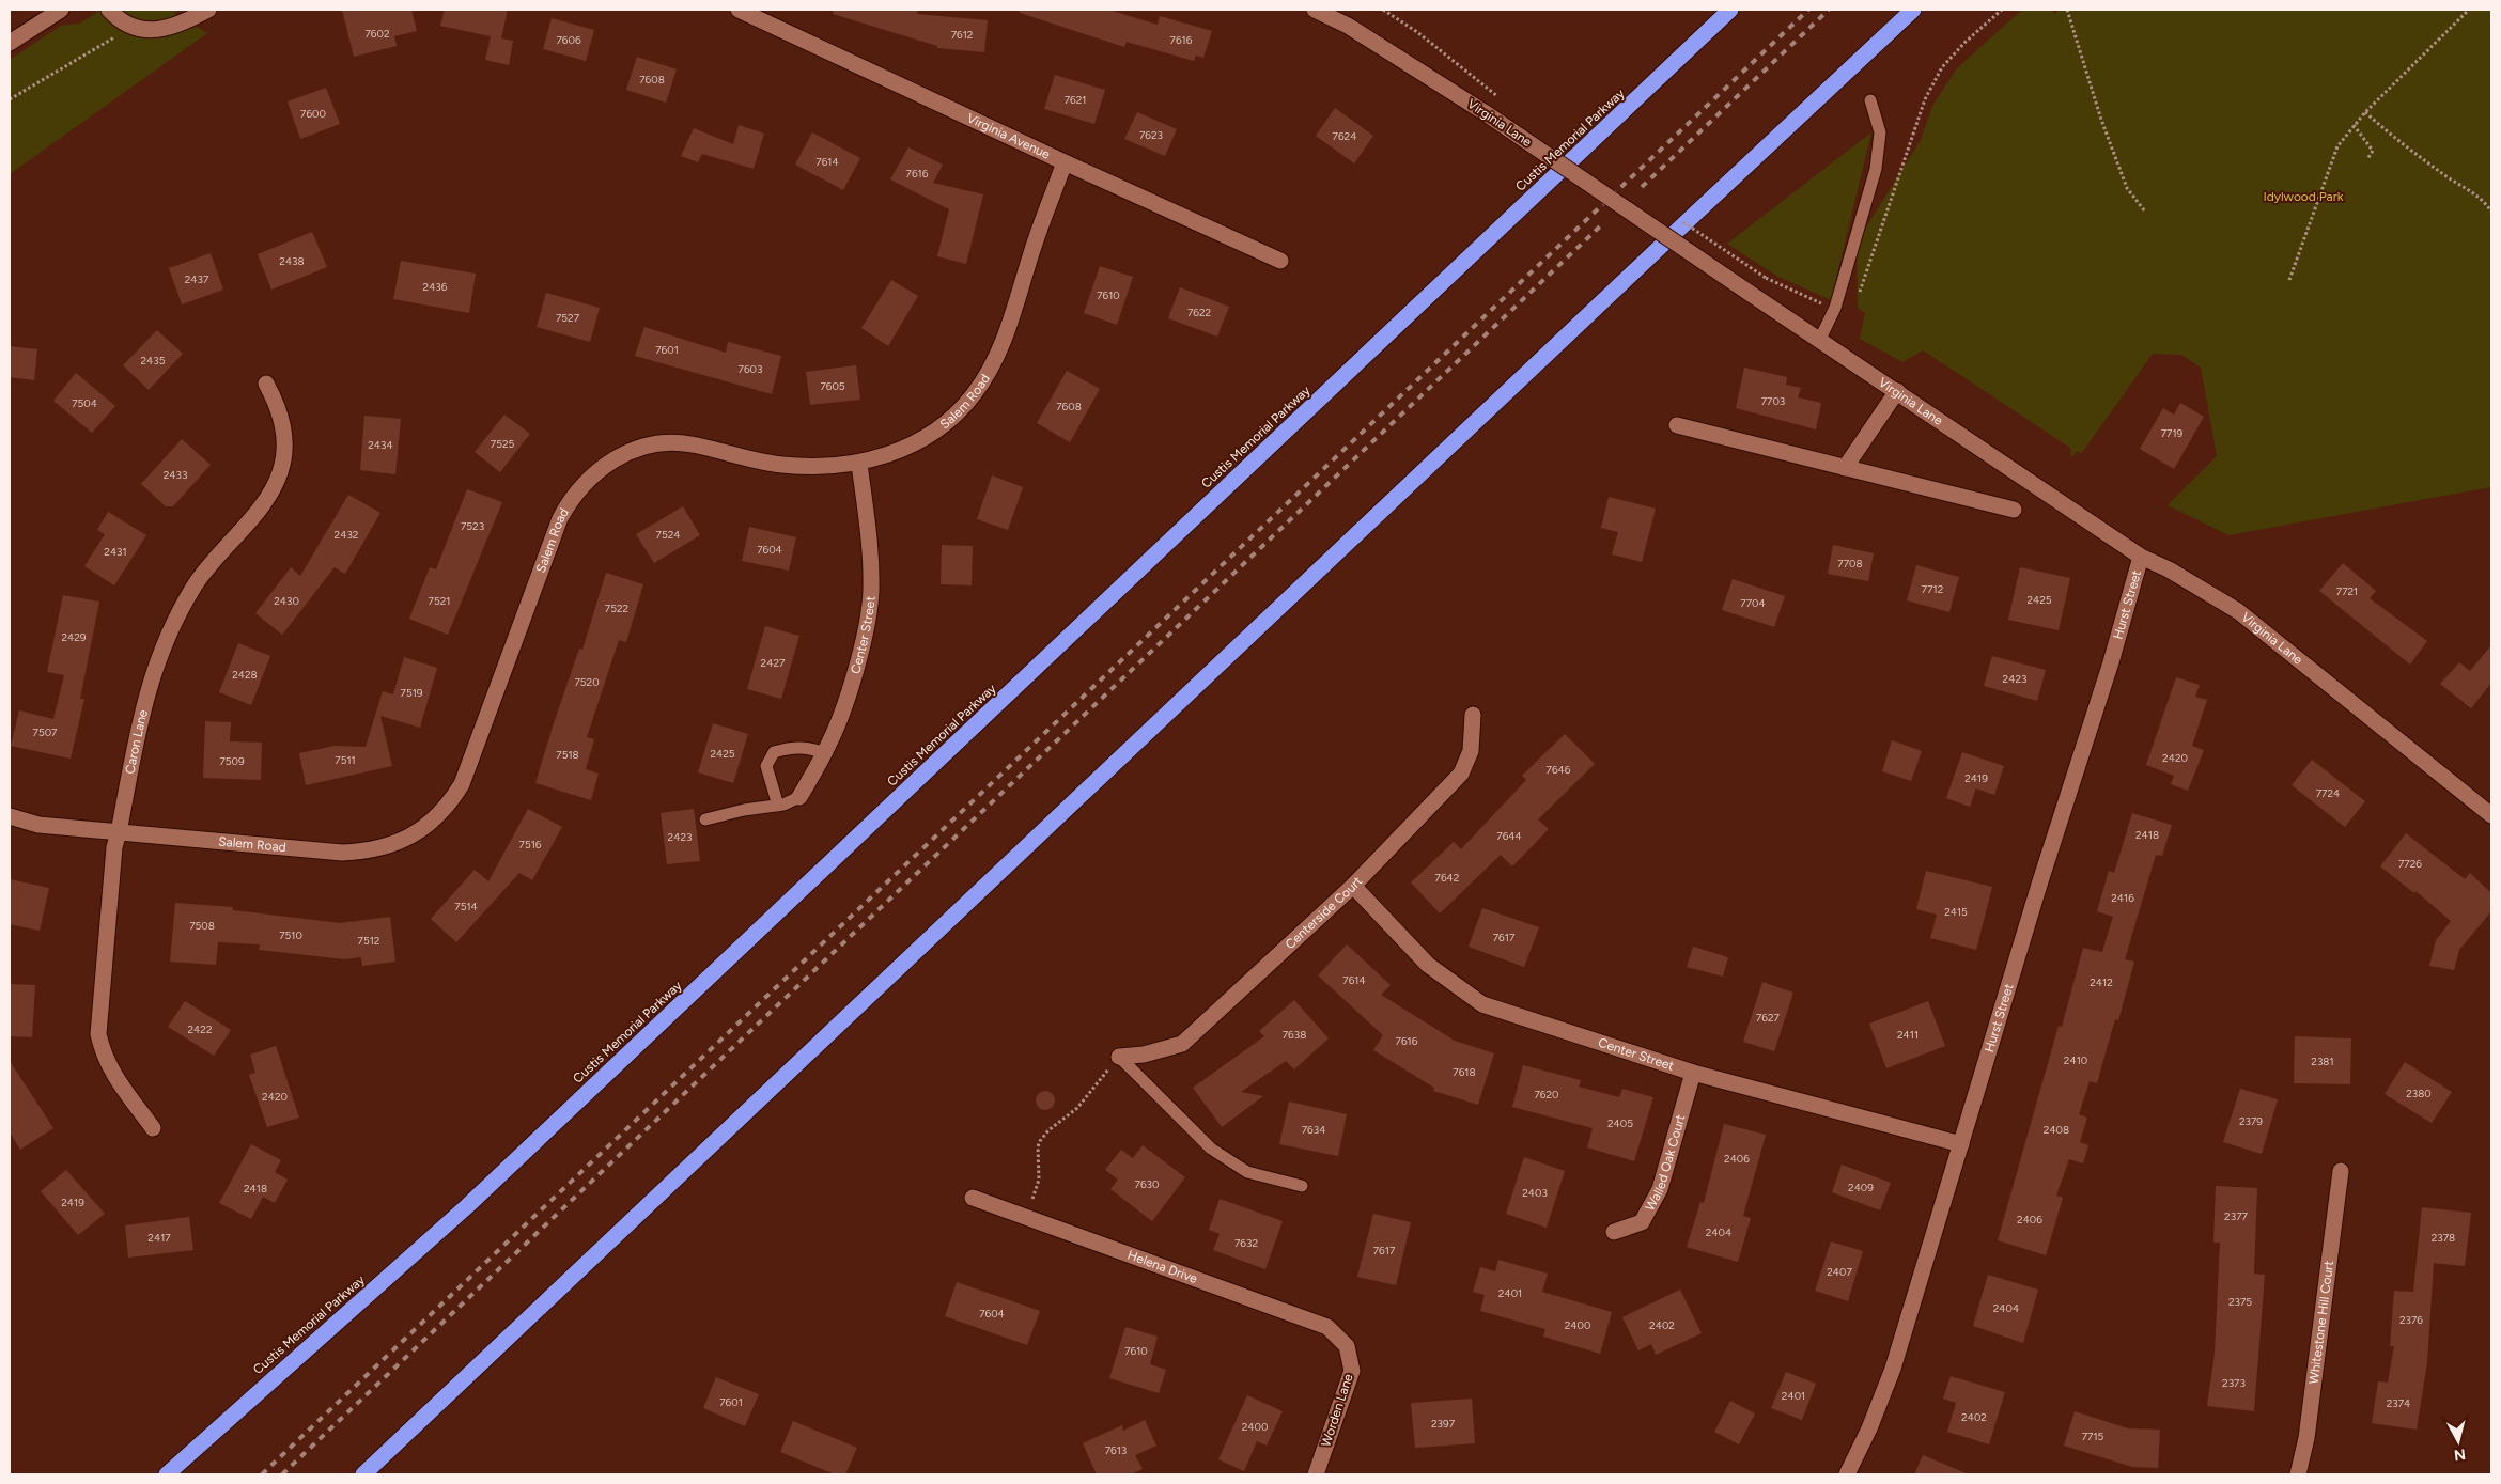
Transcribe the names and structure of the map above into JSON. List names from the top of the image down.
{
  "streets": {
    "highway": ["Custis Memorial Parkway"],
    "street": [
      "Virginia Lane",
      "Virginia Avenue",
      "Salem Road",
      "Hurst Street",
      "Center Street",
      "Caron Lane",
      "Centerside Court",
      "Walled Oak Court",
      "Helena Drive",
      "Whitestone Hill Court",
      "Worden Lane"
    ]
  },
  "crossings": [
    ["Virginia Lane", "Hurst Street"],
    ["Virginia Avenue", "Salem Road"],
    ["Salem Road", "Center Street"],
    ["Salem Road", "Caron Lane"],
    ["Hurst Street", "Center Street"],
    ["Center Street", "Centerside Court"],
    ["Center Street", "Walled Oak Court"],
    ["Helena Drive", "Worden Lane"]
  ],
  "parks": ["Idylwood Park"],
  "house_numbers": [
    "7602",
    "7612",
    "7606",
    "7616",
    "7608",
    "7621",
    "7600",
    "7623",
    "7624",
    "7614",
    "7616",
    "2438",
    "2437",
    "2436",
    "7610",
    "7622",
    "7527",
    "7601",
    "2435",
    "7603",
    "7605",
    "7703",
    "7504",
    "7608",
    "7719",
    "7525",
    "2434",
    "2433",
    "7523",
    "2432",
    "7524",
    "7604",
    "2431",
    "7708",
    "7712",
    "7721",
    "2425",
    "2430",
    "7521",
    "7704",
    "7522",
    "2429",
    "2427",
    "2428",
    "2423",
    "7520",
    "7519",
    "7507",
    "2425",
    "7518",
    "2420",
    "7511",
    "7509",
    "7646",
    "2419",
    "7724",
    "2418",
    "7644",
    "2423",
    "7516",
    "7726",
    "7642",
    "2416",
    "7514",
    "2415",
    "7508",
    "7510",
    "7617",
    "7512",
    "7614",
    "2412",
    "7627",
    "2422",
    "7638",
    "2411",
    "7616",
    "2410",
    "2381",
    "7618",
    "2380",
    "7620",
    "2420",
    "2379",
    "2405",
    "7634",
    "2408",
    "2406",
    "7630",
    "2409",
    "2418",
    "2403",
    "2419",
    "2377",
    "2406",
    "2404",
    "2417",
    "2378",
    "7632",
    "7617",
    "2407",
    "2401",
    "2375",
    "2404",
    "7604",
    "2376",
    "2400",
    "2402",
    "7610",
    "2373",
    "2401",
    "7601",
    "2374",
    "2402",
    "2397",
    "2400",
    "7715",
    "7613"
  ],
  "north": "bottom"
}
